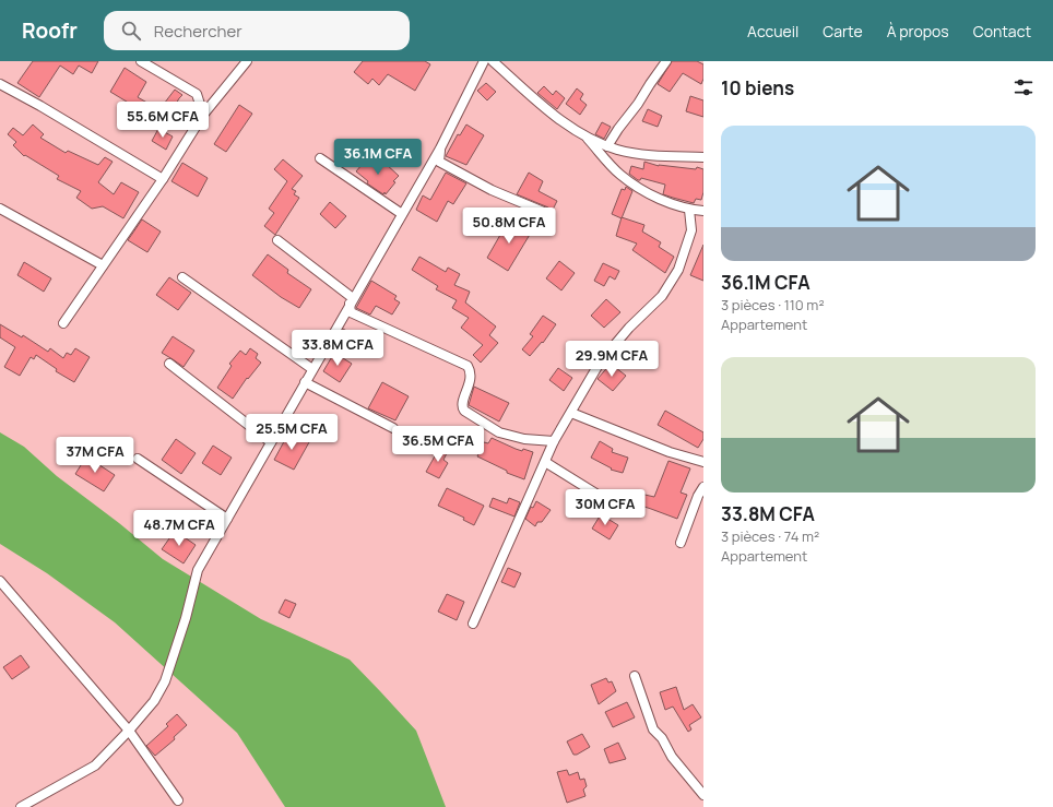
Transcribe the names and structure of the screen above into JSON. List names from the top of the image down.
{
  "page": {
    "header": "Roofr",
    "search": "Rechercher",
    "nav": [
      "Accueil",
      "Carte",
      "À propos",
      "Contact"
    ],
    "heading": "10 biens",
    "price": [
      "55.6M CFA",
      "36.1M CFA",
      "50.8M CFA",
      "33.8M CFA",
      "29.9M CFA",
      "25.5M CFA",
      "36.5M CFA",
      "37M CFA",
      "30M CFA",
      "48.7M CFA"
    ],
    "list": [
      {
        "name": "36.1M CFA",
        "note": "3 pièces · 110 m² · Appartement"
      },
      {
        "name": "33.8M CFA",
        "note": "3 pièces · 74 m² · Appartement"
      }
    ]
  }
}
